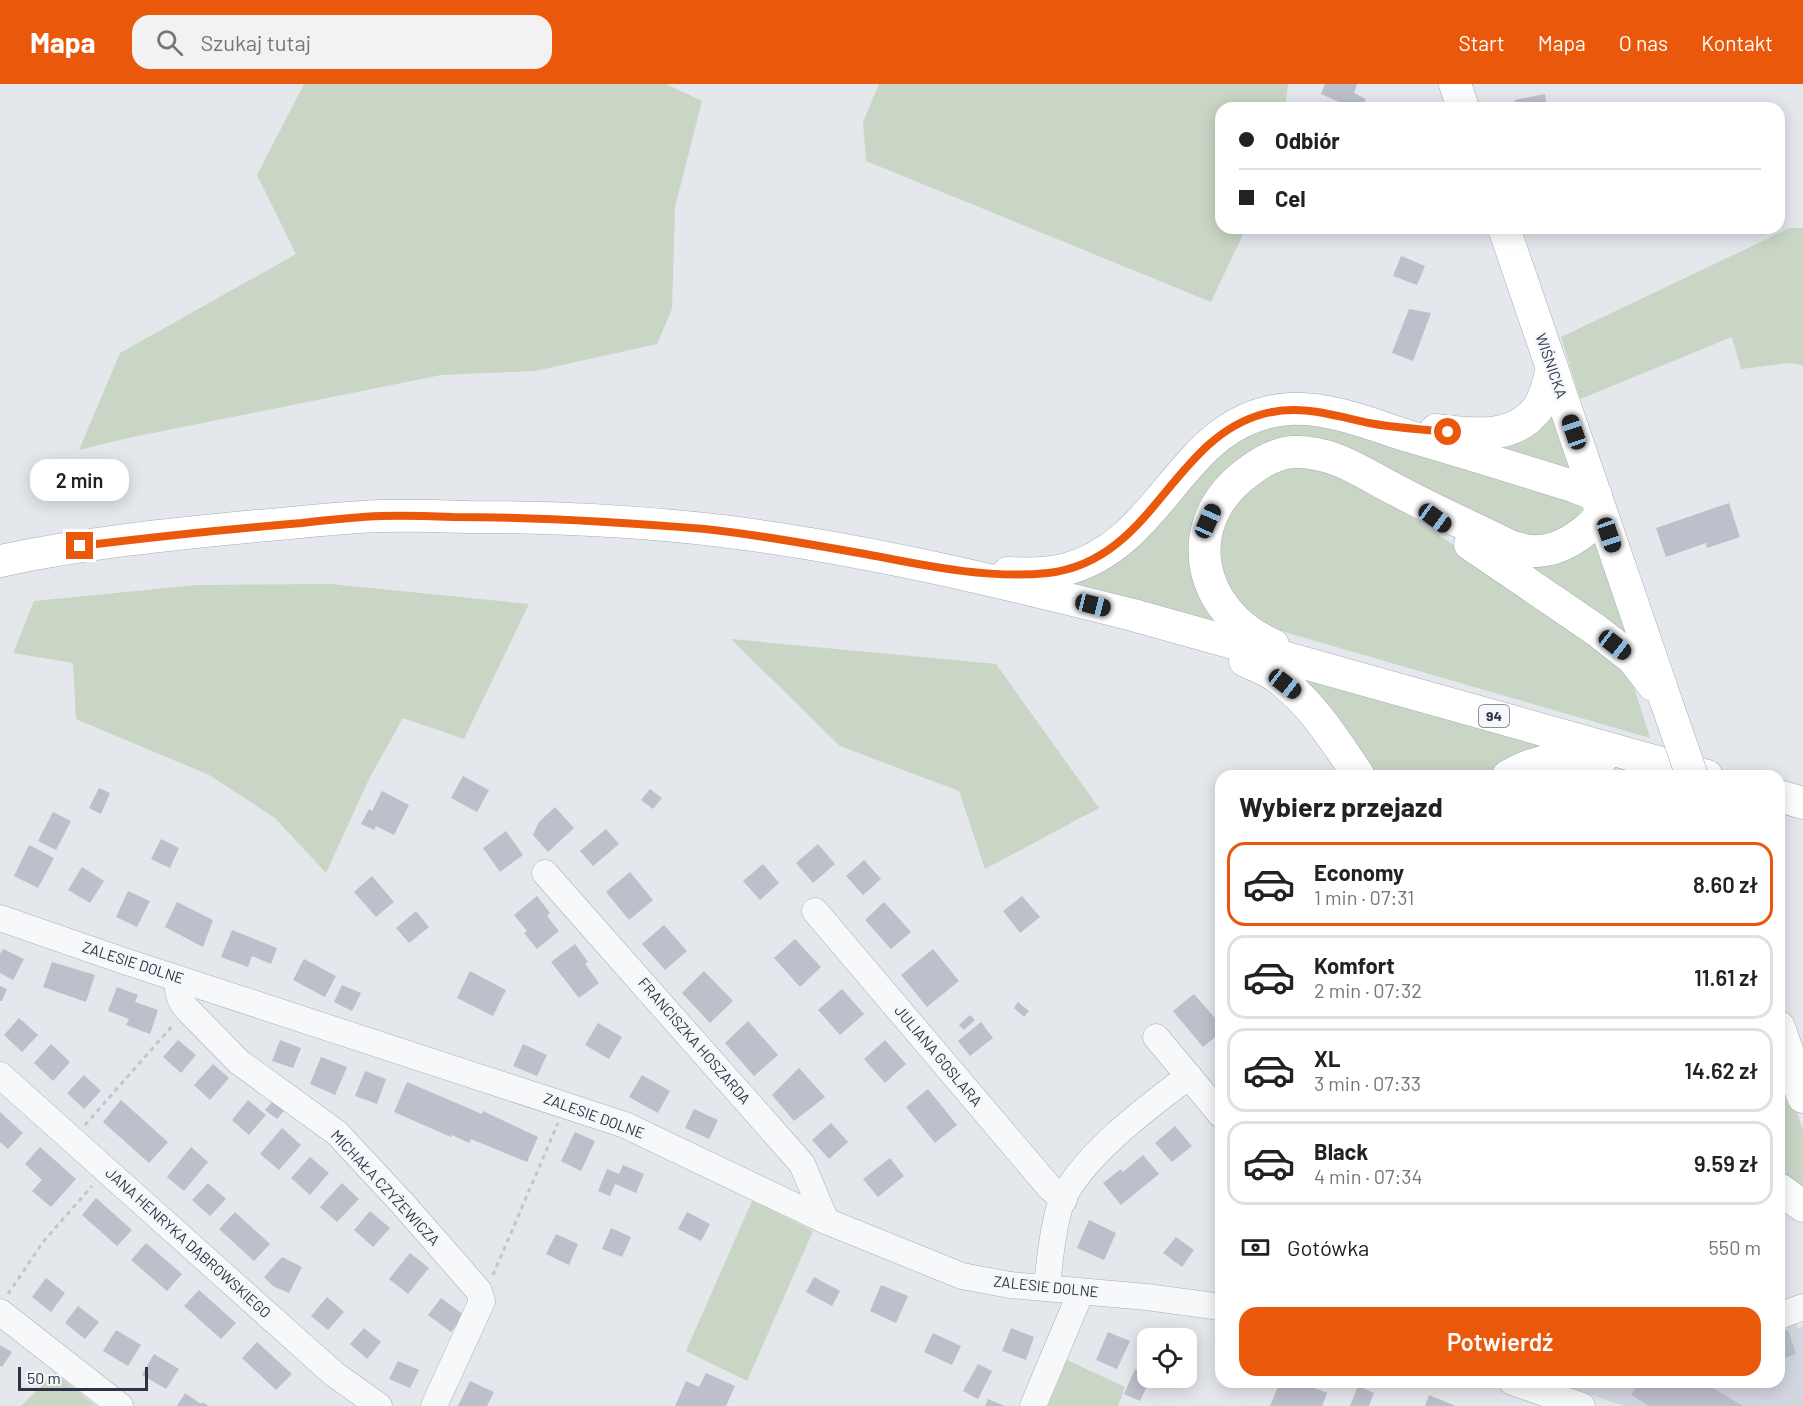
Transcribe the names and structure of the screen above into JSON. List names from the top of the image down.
{
  "streets": {
    "main road": ["WIŚNICKA", "94"],
    "street": [
      "ZALESIE DOLNE",
      "FRANCISZKA HOSZARDA",
      "JULIANA GOSLARA",
      "MICHAŁA CZYŻEWICZA",
      "JANA HENRYKA DĄBROWSKIEGO"
    ]
  },
  "crossings": [
    ["ZALESIE DOLNE", "FRANCISZKA HOSZARDA"],
    ["ZALESIE DOLNE", "MICHAŁA CZYŻEWICZA"]
  ],
  "scale_bar": "50 m",
  "page": {
    "header": "Mapa",
    "search": "Szukaj tutaj",
    "nav": [
      "Start",
      "Mapa",
      "O nas",
      "Kontakt"
    ],
    "banner": ["Odbiór", "Cel"],
    "bubble": "2 min",
    "heading": "Wybierz przejazd",
    "list": [
      {
        "name": "Economy",
        "note": "1 min · 07:31",
        "value": "8.60 zł"
      },
      {
        "name": "Komfort",
        "note": "2 min · 07:32",
        "value": "11.61 zł"
      },
      {
        "name": "XL",
        "note": "3 min · 07:33",
        "value": "14.62 zł"
      },
      {
        "name": "Black",
        "note": "4 min · 07:34",
        "value": "9.59 zł"
      }
    ],
    "pay": ["Gotówka", "550 m"],
    "buttons": "Potwierdź",
    "scale": "50 m"
  }
}
